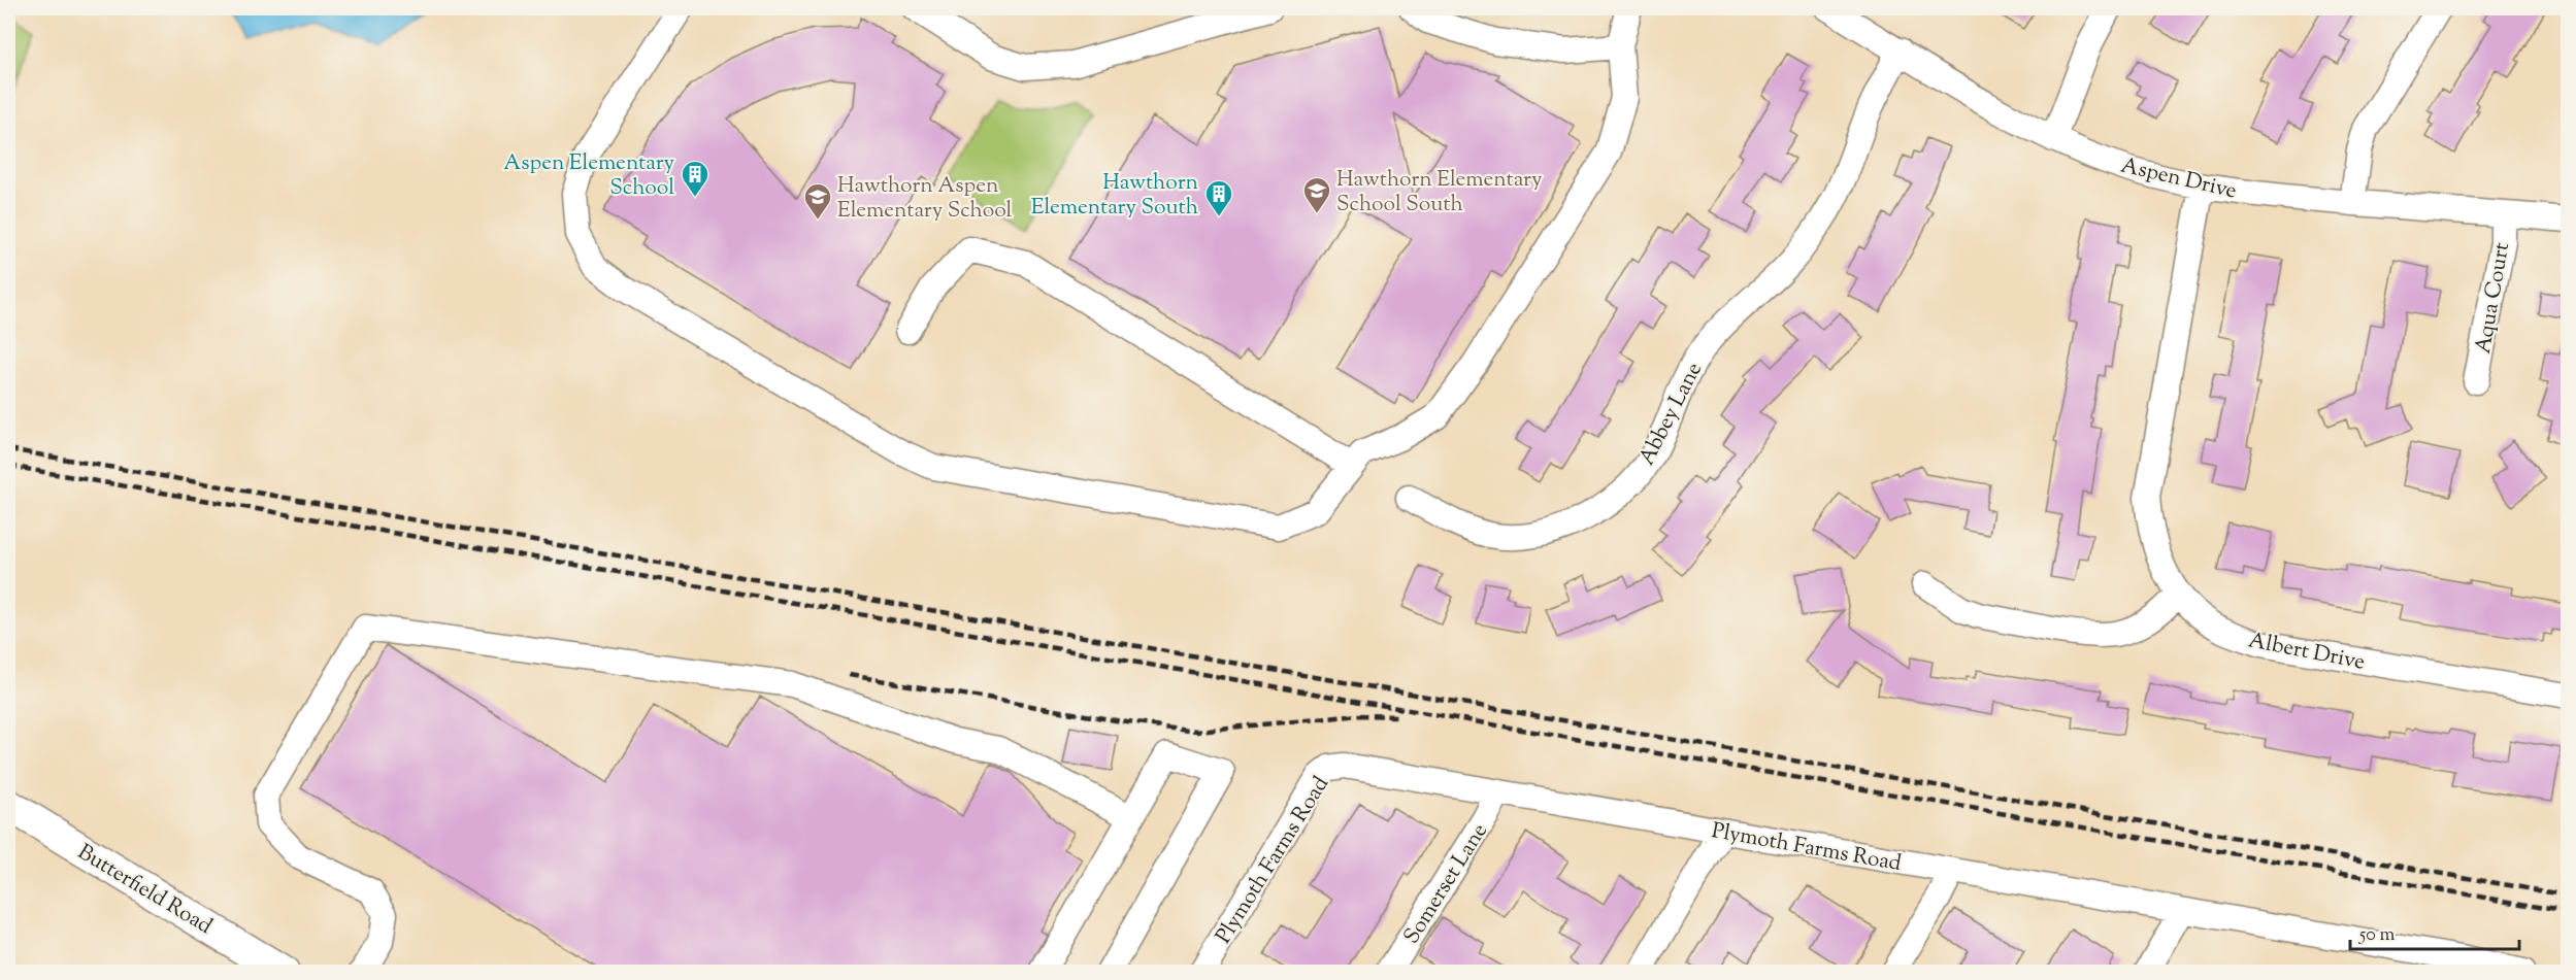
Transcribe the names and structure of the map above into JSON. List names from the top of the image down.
{
  "streets": {
    "main road": ["Butterfield Road"],
    "street": [
      "Aspen Drive",
      "Aqua Court",
      "Abbey Lane",
      "Albert Drive",
      "Plymoth Farms Road",
      "Somerset Lane"
    ]
  },
  "crossings": [
    ["Aspen Drive", "Aqua Court"],
    ["Aspen Drive", "Abbey Lane"],
    ["Aspen Drive", "Albert Drive"],
    ["Plymoth Farms Road", "Somerset Lane"]
  ],
  "places": {
    "building": ["Aspen Elementary School", "Hawthorn Elementary South"],
    "school or university": ["Hawthorn Elementary School South", "Hawthorn Aspen Elementary School"]
  },
  "scale_bar": "50 m"
}
